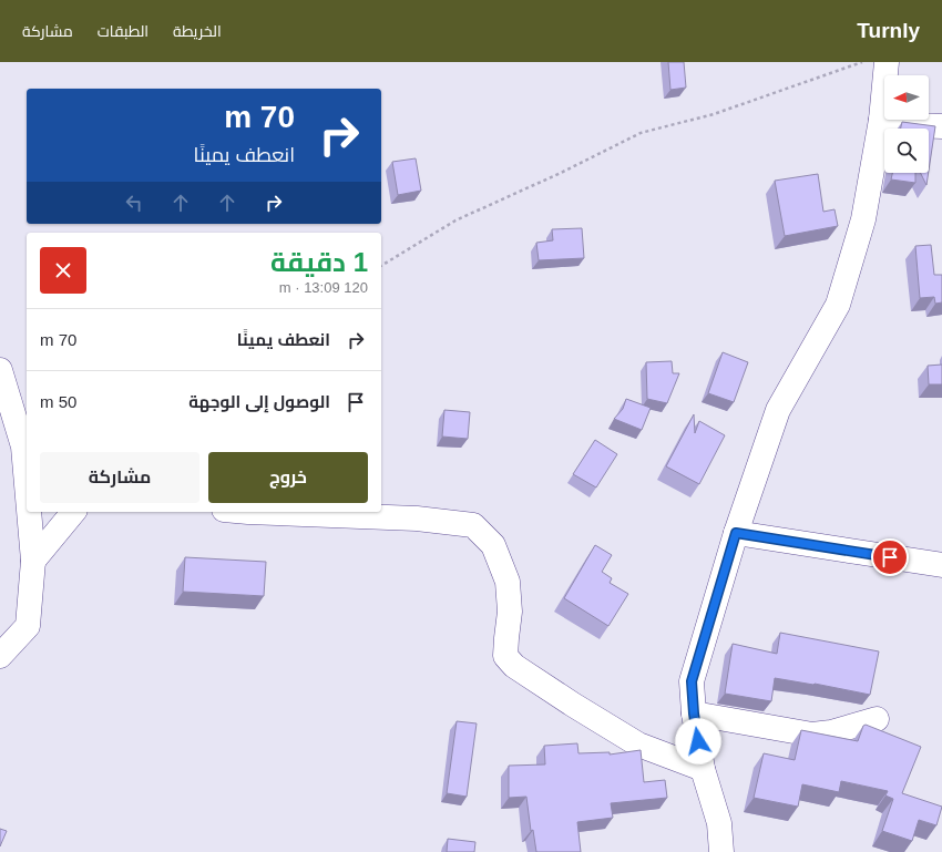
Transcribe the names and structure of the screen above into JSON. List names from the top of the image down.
{
  "north": "left",
  "page": {
    "header": "Turnly",
    "nav": ["الخريطة", "الطبقات", "مشاركة"],
    "turn": ["70 m", "انعطف يمينًا"],
    "heading": ["1 دقيقة", "120 m · 13:09"],
    "list": [
      {
        "name": "انعطف يمينًا",
        "value": "70 m"
      },
      {
        "name": "الوصول إلى الوجهة",
        "value": "50 m"
      }
    ],
    "buttons": ["خروج", "مشاركة"]
  }
}
